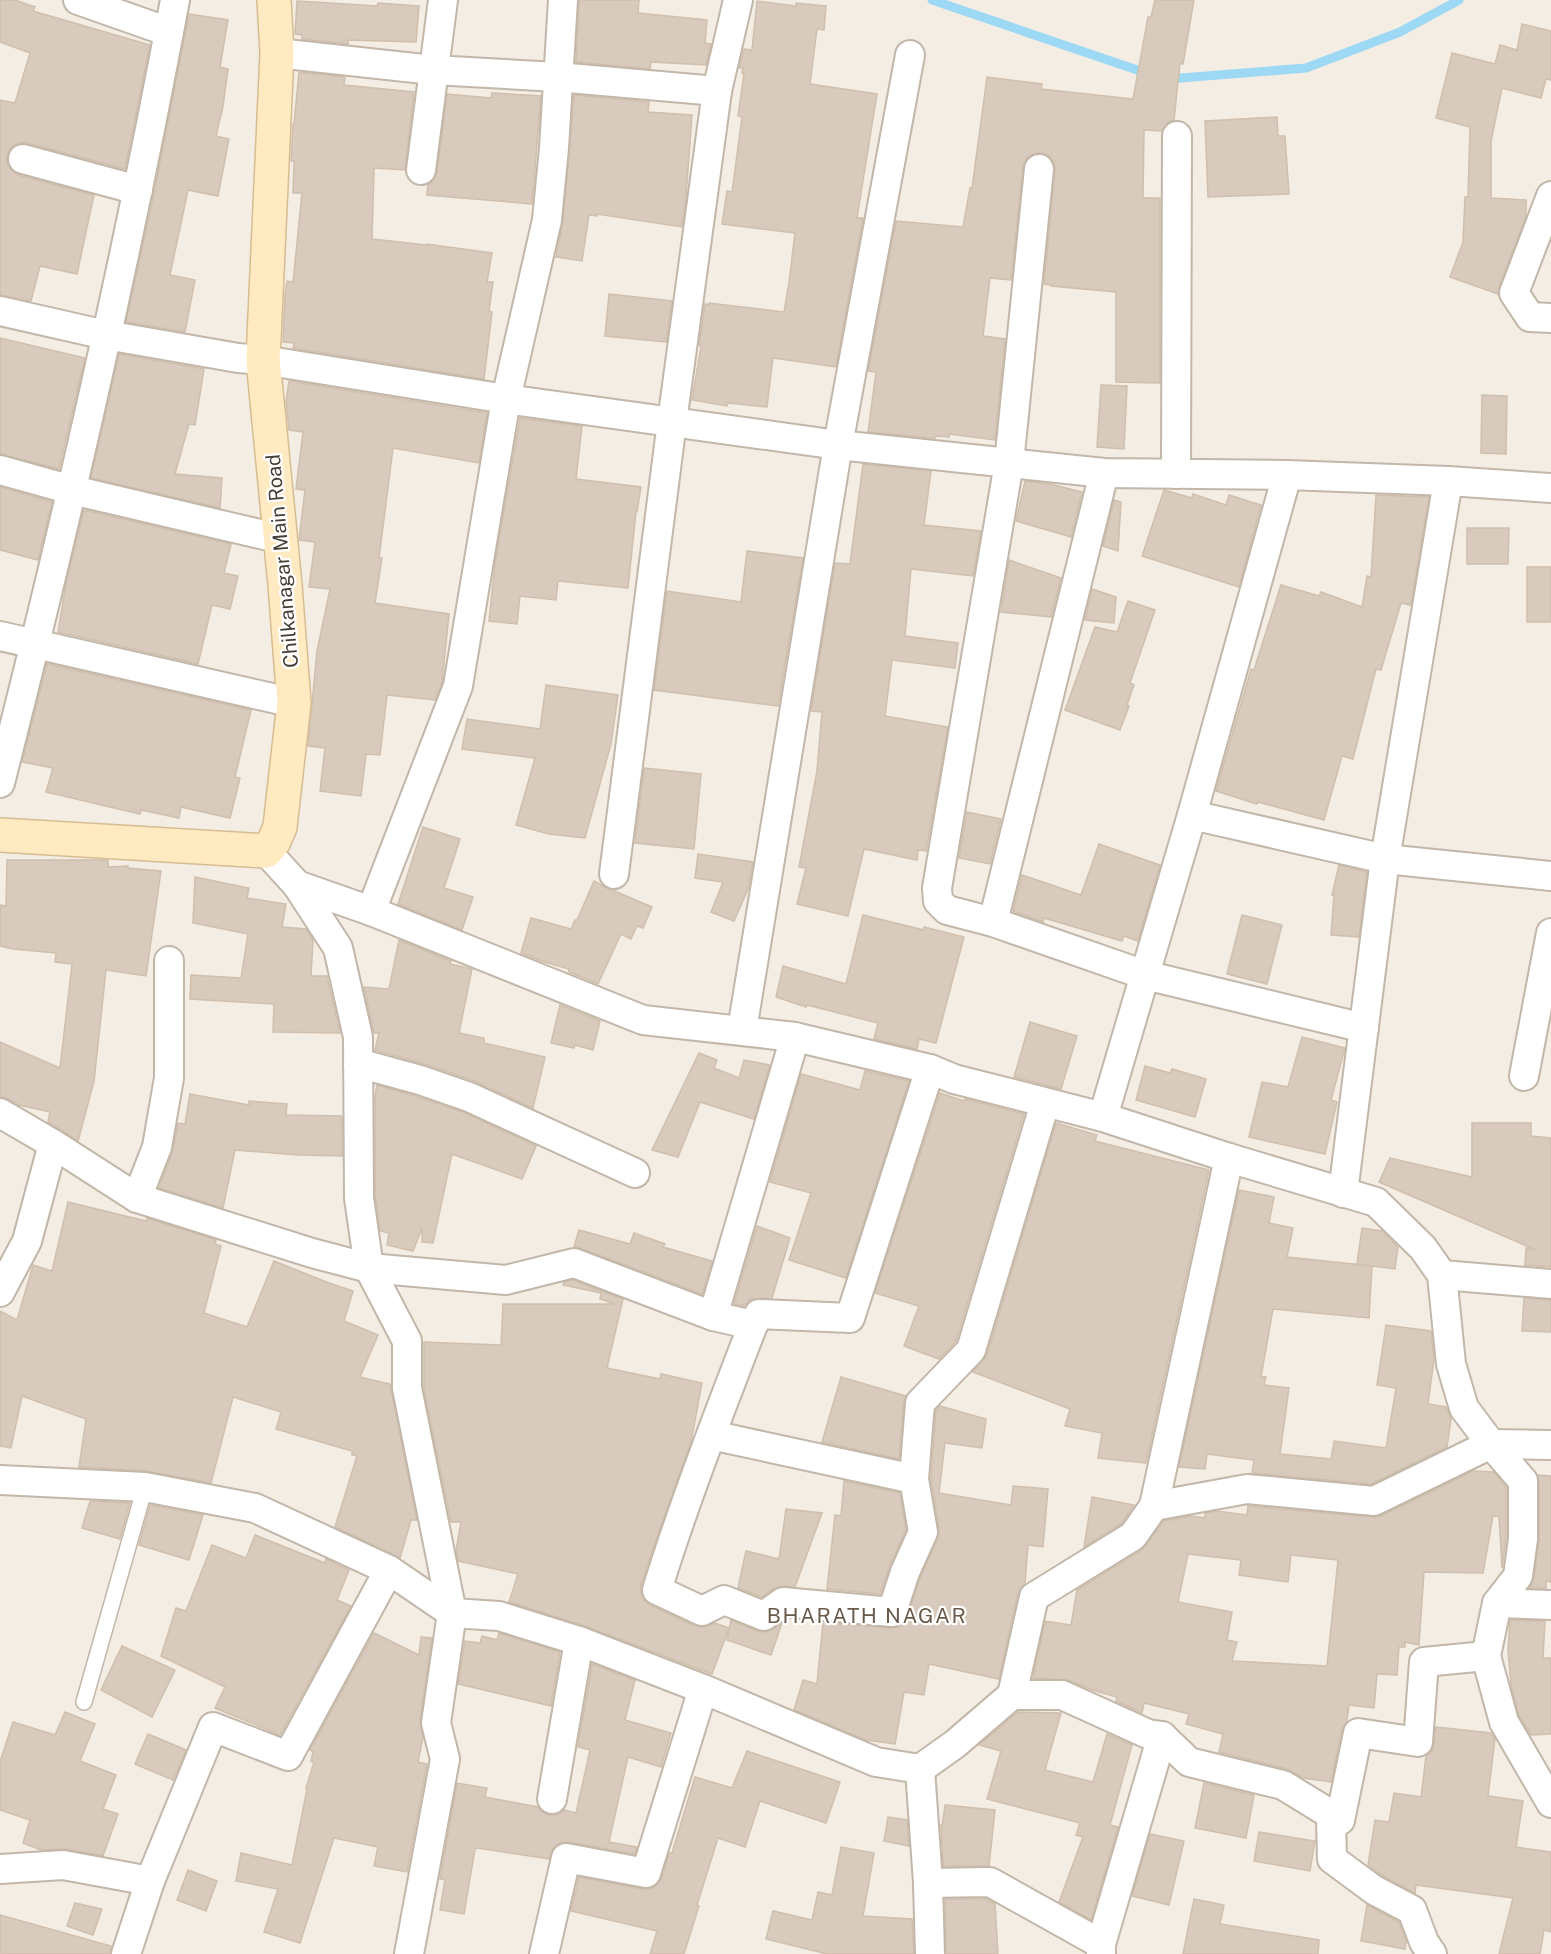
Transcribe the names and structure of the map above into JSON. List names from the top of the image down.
{
  "streets": {
    "main road": ["Chilkanagar Main Road"]
  },
  "districts": ["BHARATH NAGAR"]
}
